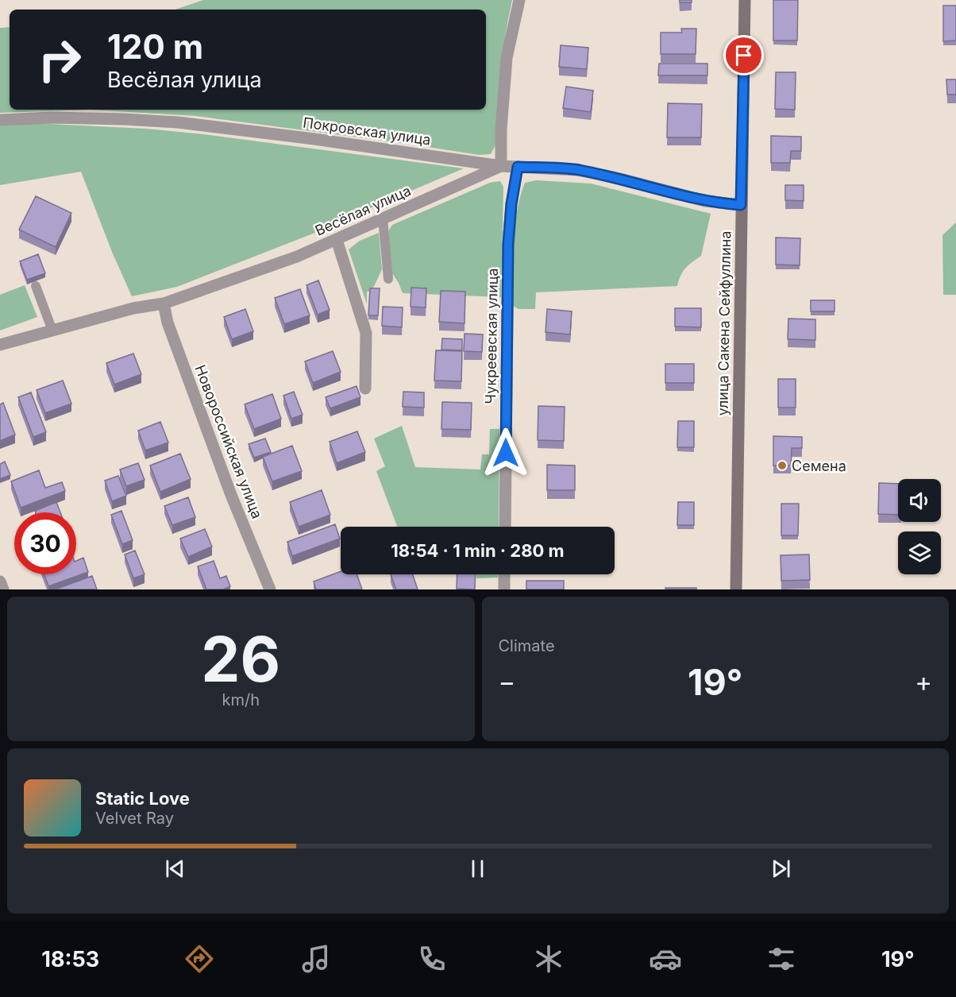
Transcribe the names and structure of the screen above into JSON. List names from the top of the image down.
{
  "streets": {
    "main road": ["улица Сакена Сейфуллина"],
    "street": [
      "Покровская улица",
      "Весёлая улица",
      "Чукреевская улица",
      "Новороссийская улица"
    ]
  },
  "crossings": [
    ["Покровская улица", "Весёлая улица"],
    ["Весёлая улица", "улица Сакена Сейфуллина"],
    ["Весёлая улица", "Чукреевская улица"],
    ["Весёлая улица", "Новороссийская улица"]
  ],
  "places": ["Семена"],
  "page": {
    "turn": ["120 m", "Весёлая улица"],
    "limit": "30",
    "trip": "18:54 · 1 min · 280 m",
    "tile": [
      ["26", "km/h"],
      "Climate"
    ],
    "heat": ["−", "19°", "+"],
    "song": ["Static Love", "Velvet Ray"],
    "tabs": ["18:53", "19°"]
  }
}
